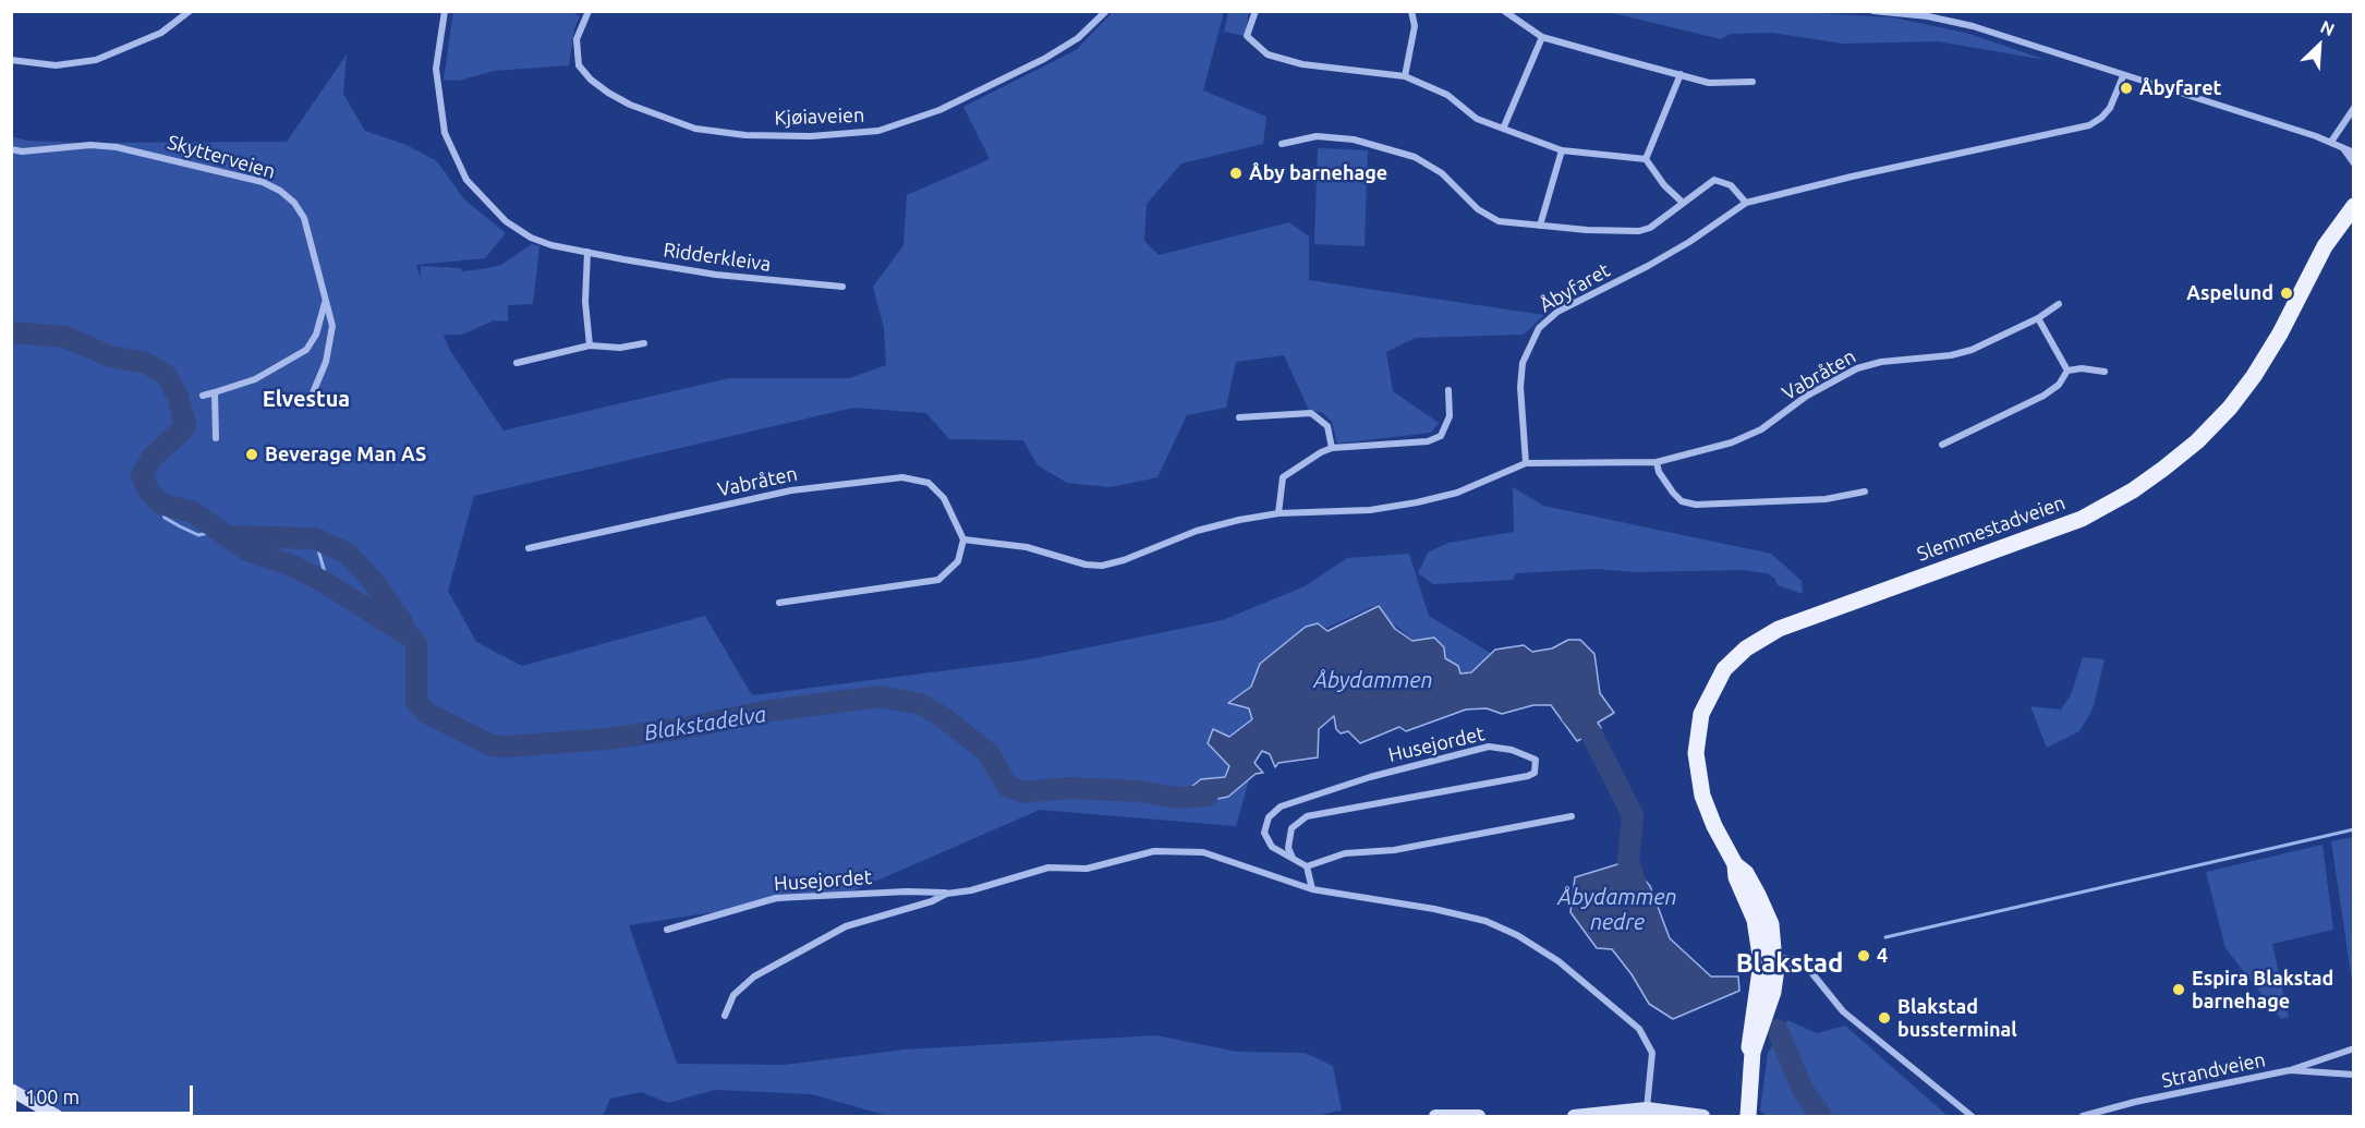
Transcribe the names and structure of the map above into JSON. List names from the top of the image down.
{
  "streets": {
    "main road": ["Slemmestadveien"],
    "street": [
      "Kjøiaveien",
      "Skytterveien",
      "Ridderkleiva",
      "Åbyfaret",
      "Vabråten",
      "Husejordet",
      "Strandveien"
    ]
  },
  "crossings": [
    ["Åbyfaret", "Vabråten"]
  ],
  "districts": ["Elvestua", "Blakstad"],
  "water": ["Åbydammen", "Blakstadelva", "Åbydammen nedre"],
  "places": [
    "Åbyfaret",
    "Åby barnehage",
    "Aspelund",
    "Beverage Man AS",
    "4",
    "Espira Blakstad barnehage",
    "Blakstad bussterminal"
  ],
  "scale_bar": "100 m",
  "north": "top right"
}
